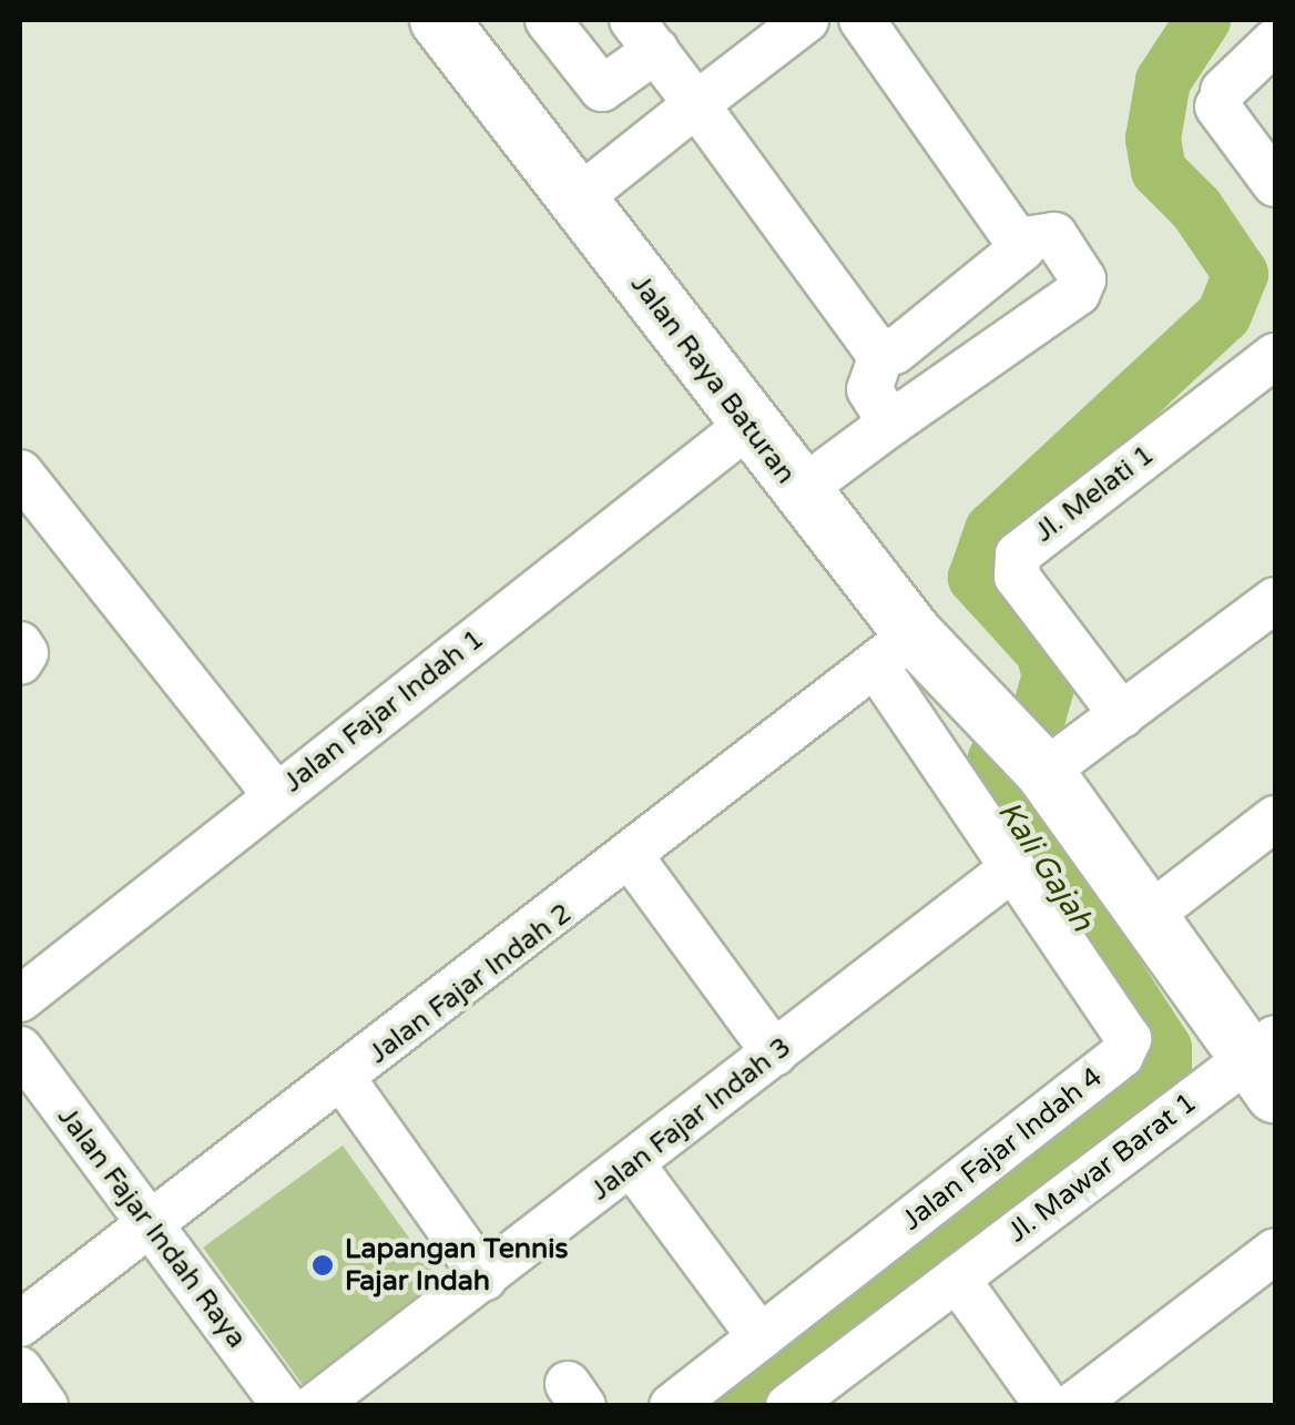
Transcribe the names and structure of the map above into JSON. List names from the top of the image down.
{
  "streets": {
    "main road": ["Jalan Raya Baturan"],
    "street": [
      "Jl. Melati 1",
      "Jalan Fajar Indah 1",
      "Jalan Fajar Indah 2",
      "Jalan Fajar Indah 3",
      "Jalan Fajar Indah 4",
      "Jl. Mawar Barat 1",
      "Jalan Fajar Indah Raya"
    ]
  },
  "crossings": [
    ["Jalan Raya Baturan", "Jalan Fajar Indah 1"],
    ["Jalan Raya Baturan", "Jalan Fajar Indah 2"],
    ["Jalan Raya Baturan", "Jalan Fajar Indah 4"],
    ["Jalan Raya Baturan", "Jl. Mawar Barat 1"],
    ["Jalan Fajar Indah 2", "Jalan Fajar Indah 4"],
    ["Jalan Fajar Indah 2", "Jalan Fajar Indah Raya"],
    ["Jalan Fajar Indah 3", "Jalan Fajar Indah 4"]
  ],
  "water": ["Kali Gajah"],
  "places": ["Lapangan Tennis Fajar Indah"]
}
